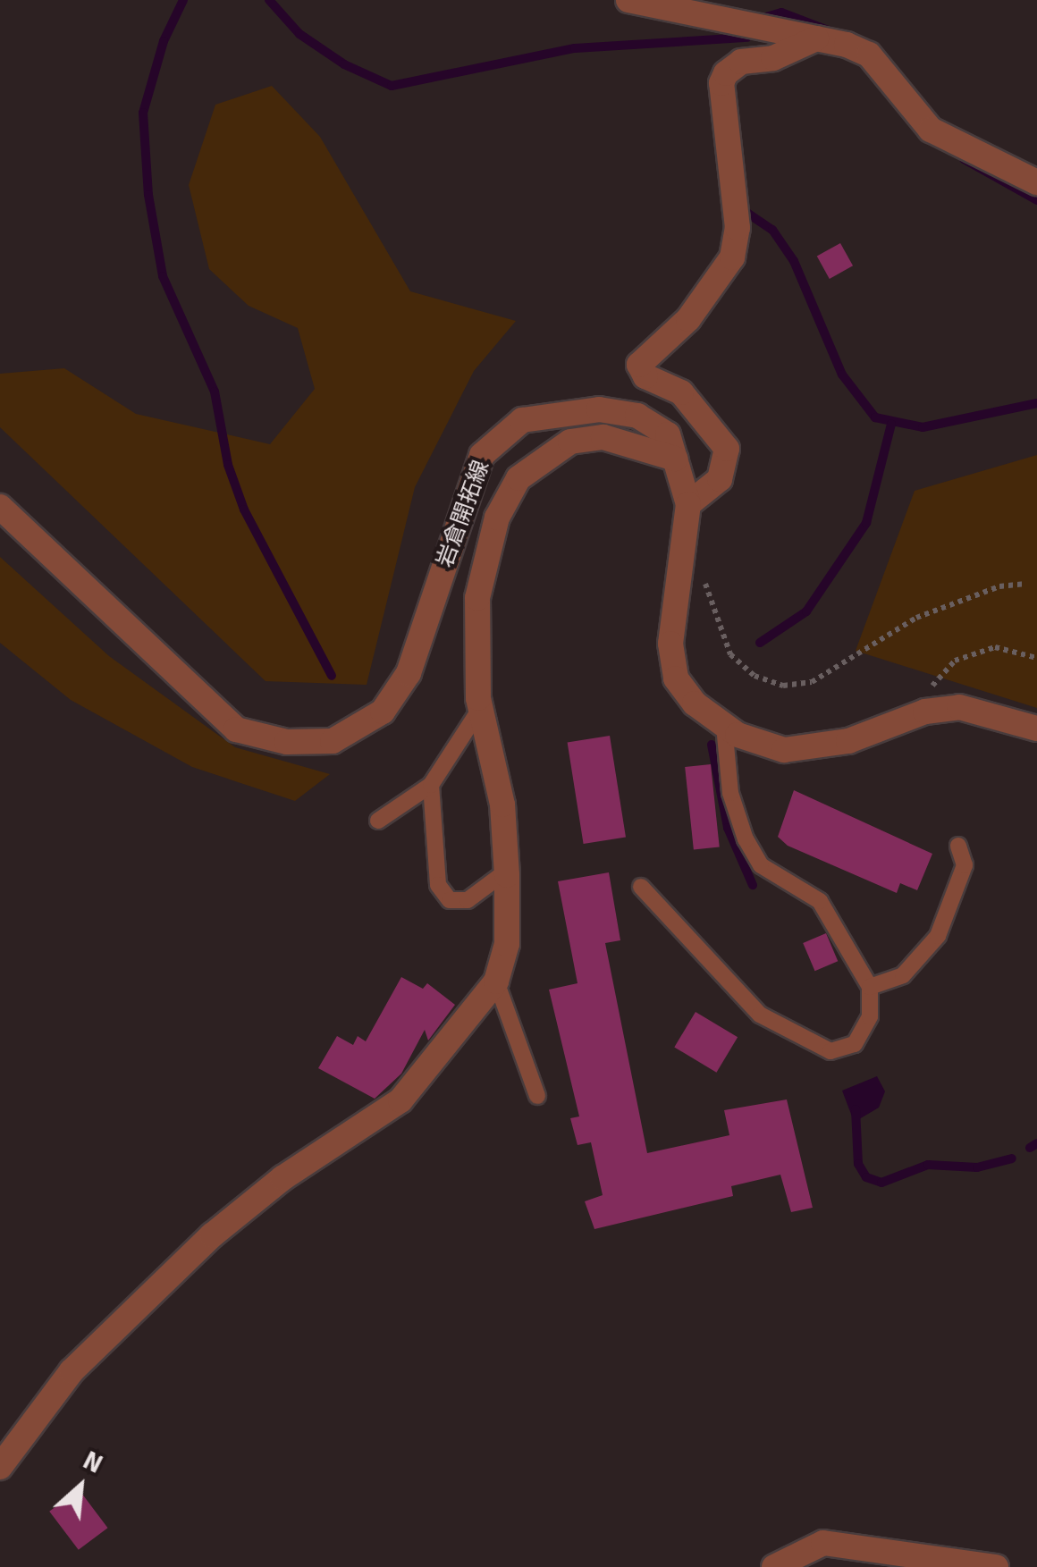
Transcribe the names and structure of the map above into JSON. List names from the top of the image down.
{
  "streets": {
    "street": ["岩倉開拓線"]
  },
  "north": "top right"
}
